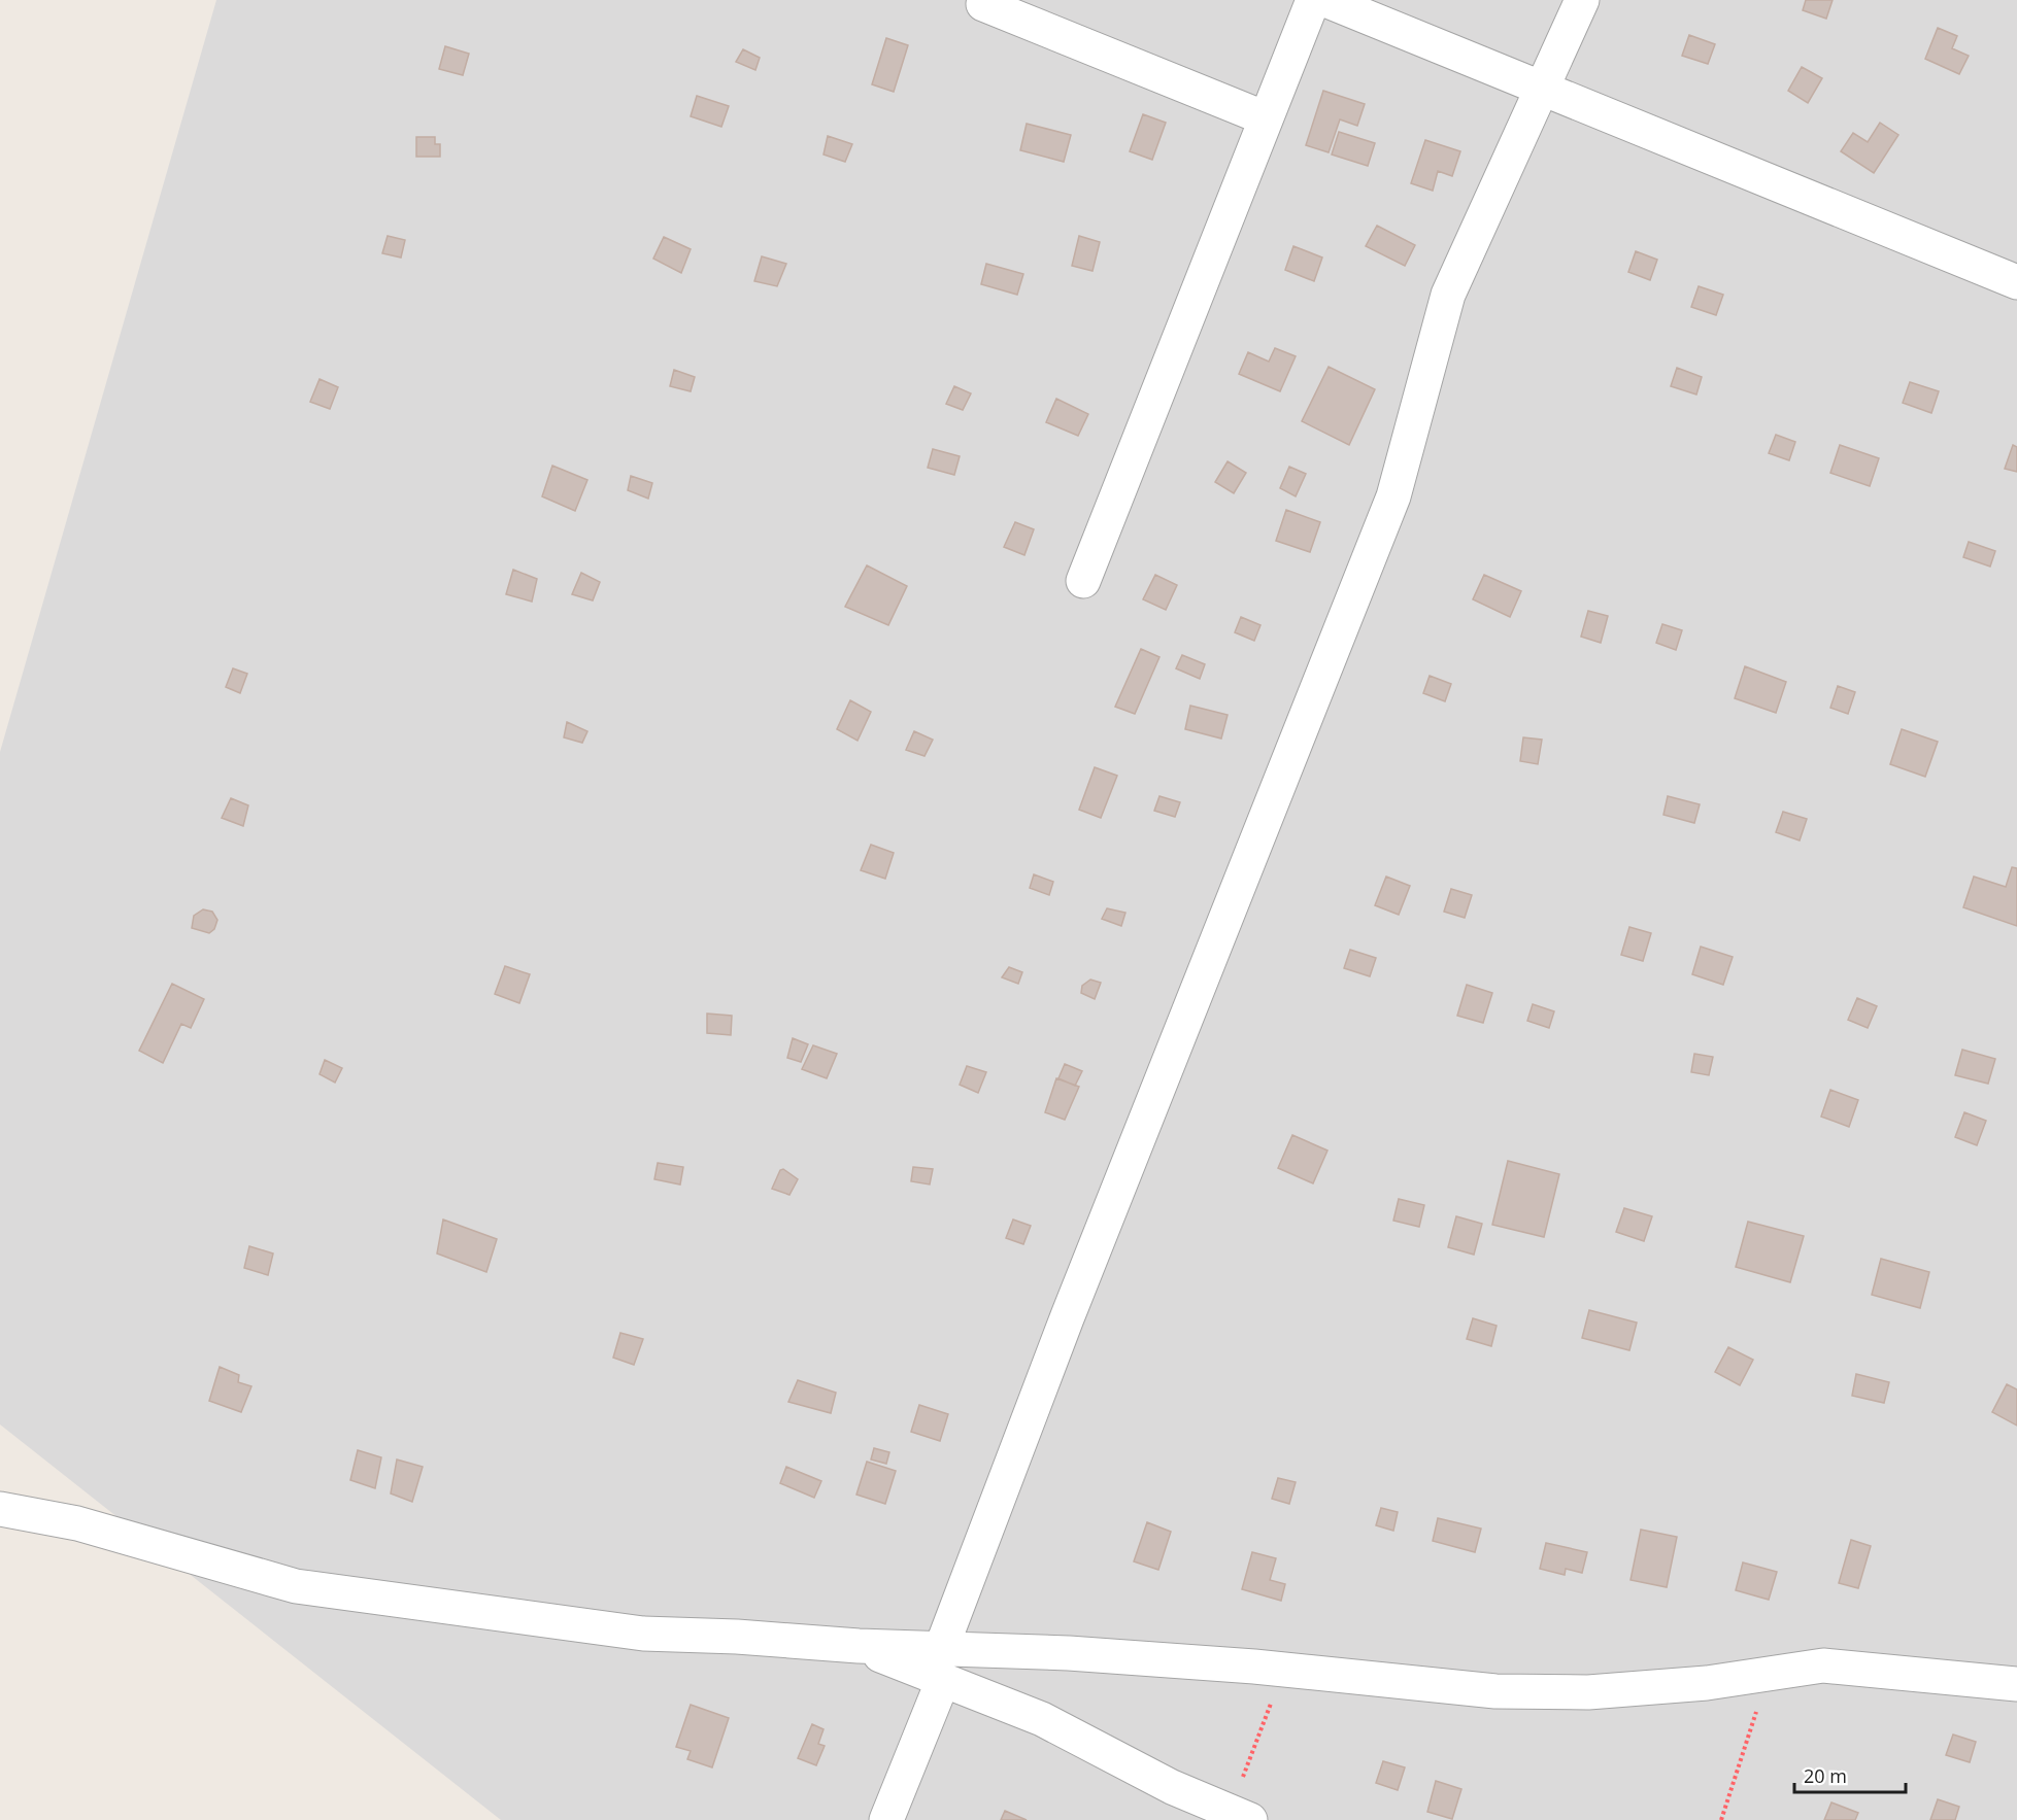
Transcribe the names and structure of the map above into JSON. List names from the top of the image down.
{
  "scale_bar": "20 m"
}
